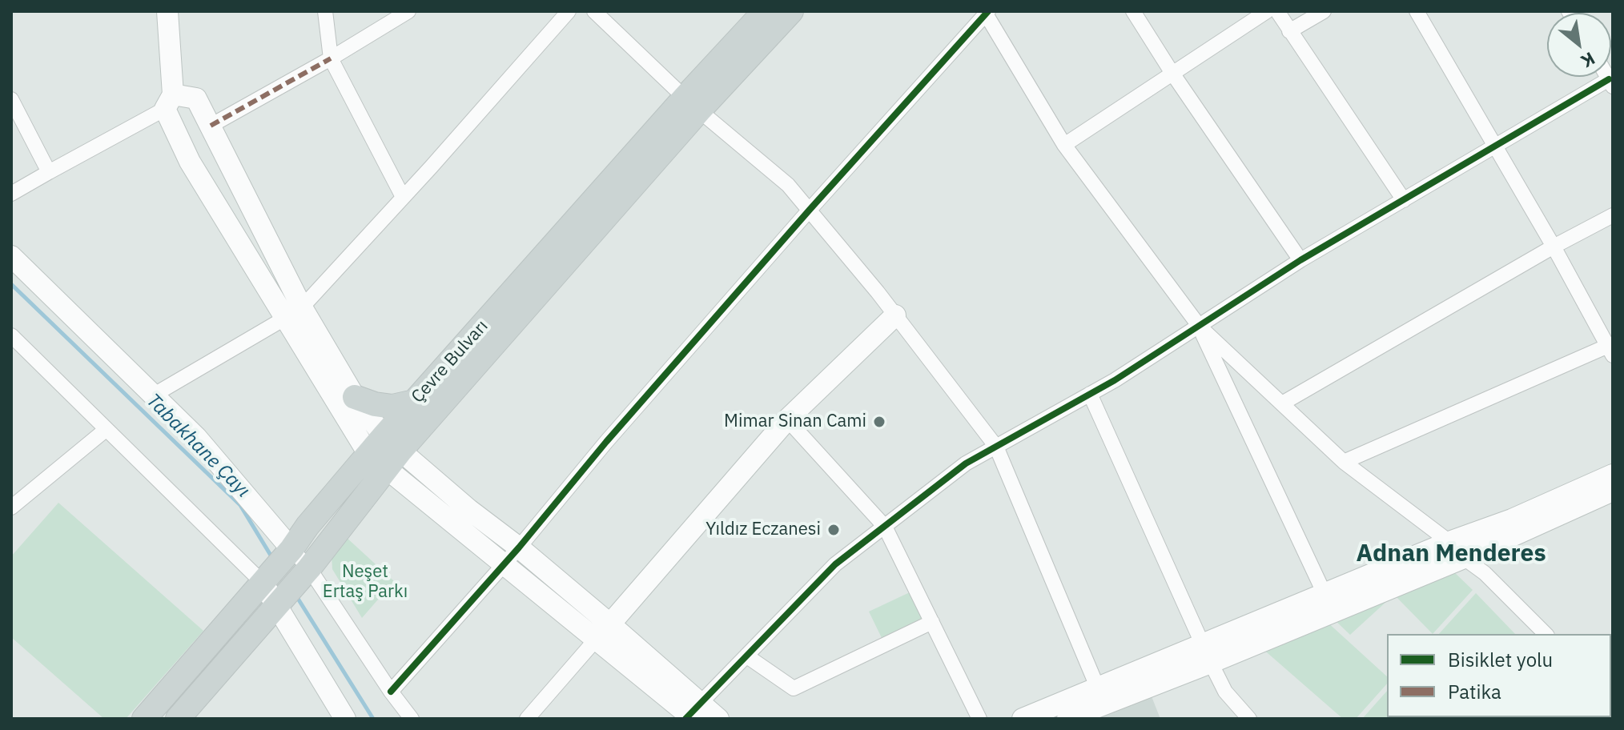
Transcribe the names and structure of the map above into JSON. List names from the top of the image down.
{
  "streets": {
    "main road": ["Çevre Bulvarı"]
  },
  "districts": ["Adnan Menderes"],
  "water": ["Tabakhane Çayı"],
  "parks": ["Neşet Ertaş Parkı"],
  "places": ["Mimar Sinan Cami", "Yıldız Eczanesi"],
  "legend": ["Bisiklet yolu", "Patika"],
  "north": "bottom right"
}
